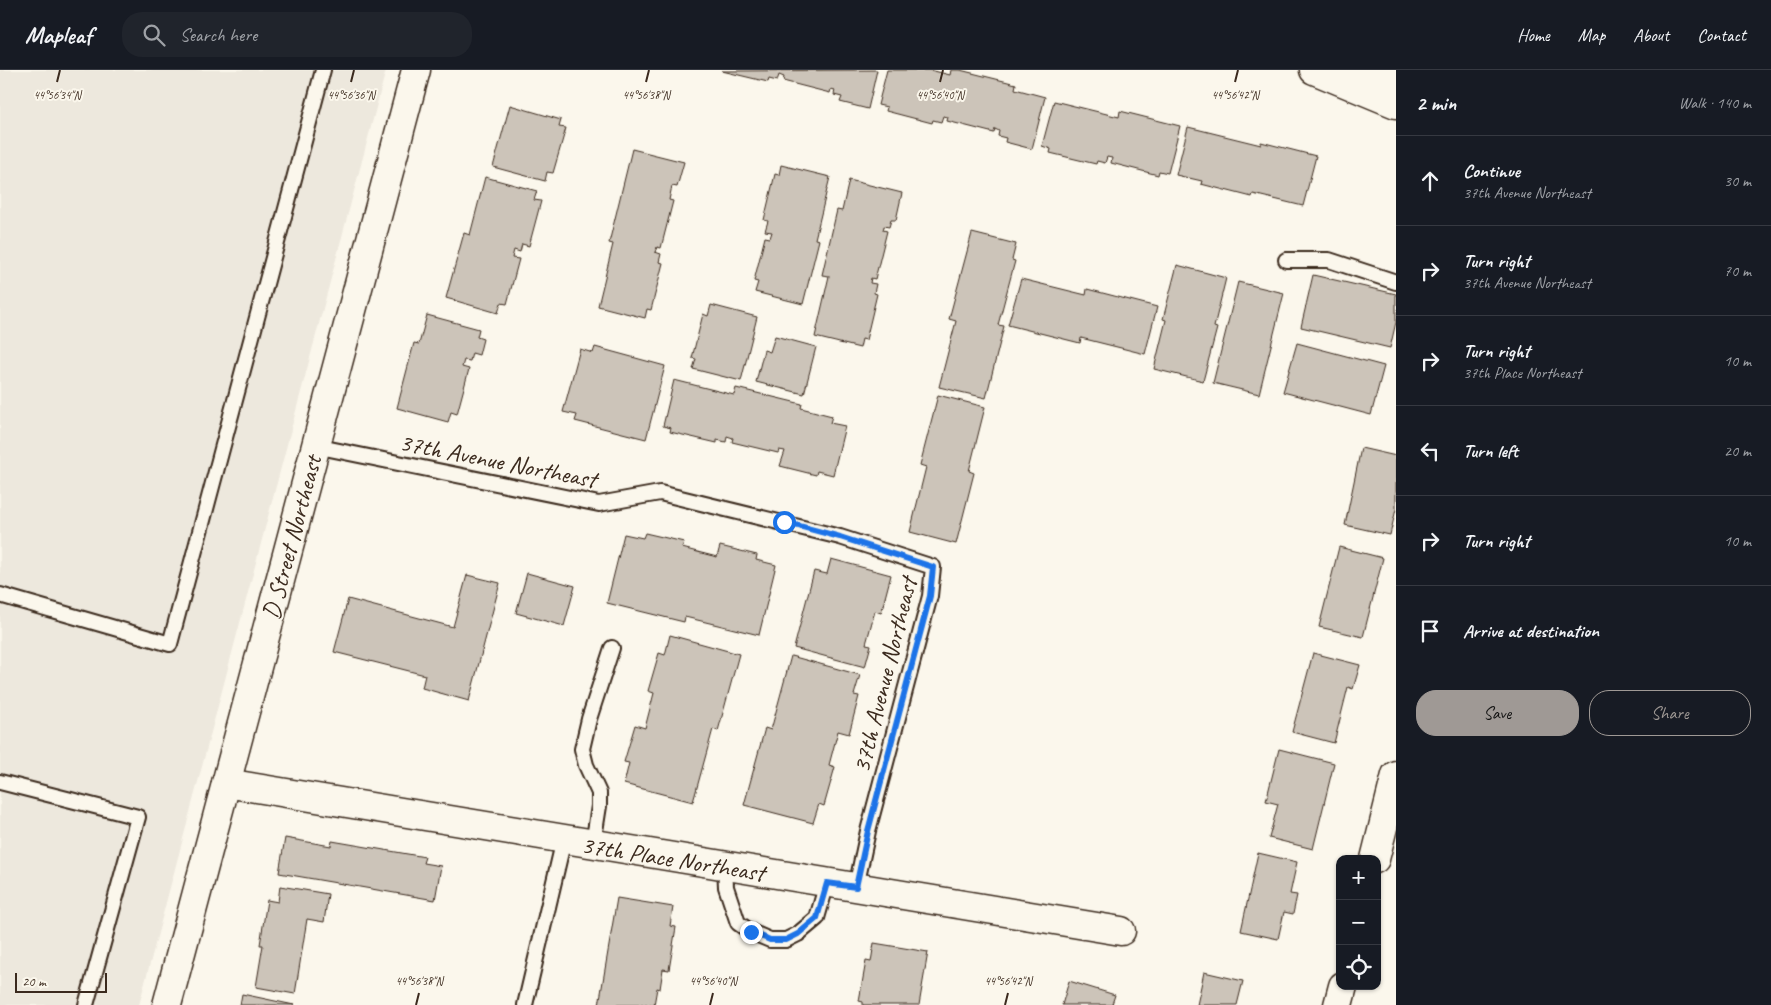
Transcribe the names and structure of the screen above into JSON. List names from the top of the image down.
{
  "streets": {
    "main road": ["D Street Northeast", "37th Place Northeast"],
    "lane": ["37th Avenue Northeast"]
  },
  "crossings": [
    ["37th Avenue Northeast", "D Street Northeast"],
    ["37th Avenue Northeast", "37th Place Northeast"],
    ["D Street Northeast", "37th Place Northeast"]
  ],
  "scale_bar": "20 m",
  "page": {
    "header": "Mapleaf",
    "search": "Search here",
    "nav": [
      "Home",
      "Map",
      "About",
      "Contact"
    ],
    "heading": ["2 min", "Walk · 140 m"],
    "list": [
      ["Continue", "37th Avenue Northeast", "30 m"],
      ["Turn right", "37th Avenue Northeast", "70 m"],
      ["Turn right", "37th Place Northeast", "10 m"],
      ["Turn left", "20 m"],
      ["Turn right", "10 m"],
      "Arrive at destination"
    ],
    "buttons": ["Save", "Share"],
    "map_buttons": ["+", "−"],
    "scale": "20 m"
  },
  "coordinates": [
    "44°56'36\"N",
    "44°56'42\"N",
    "44°56'34\"N",
    "44°56'38\"N",
    "44°56'40\"N"
  ]
}
